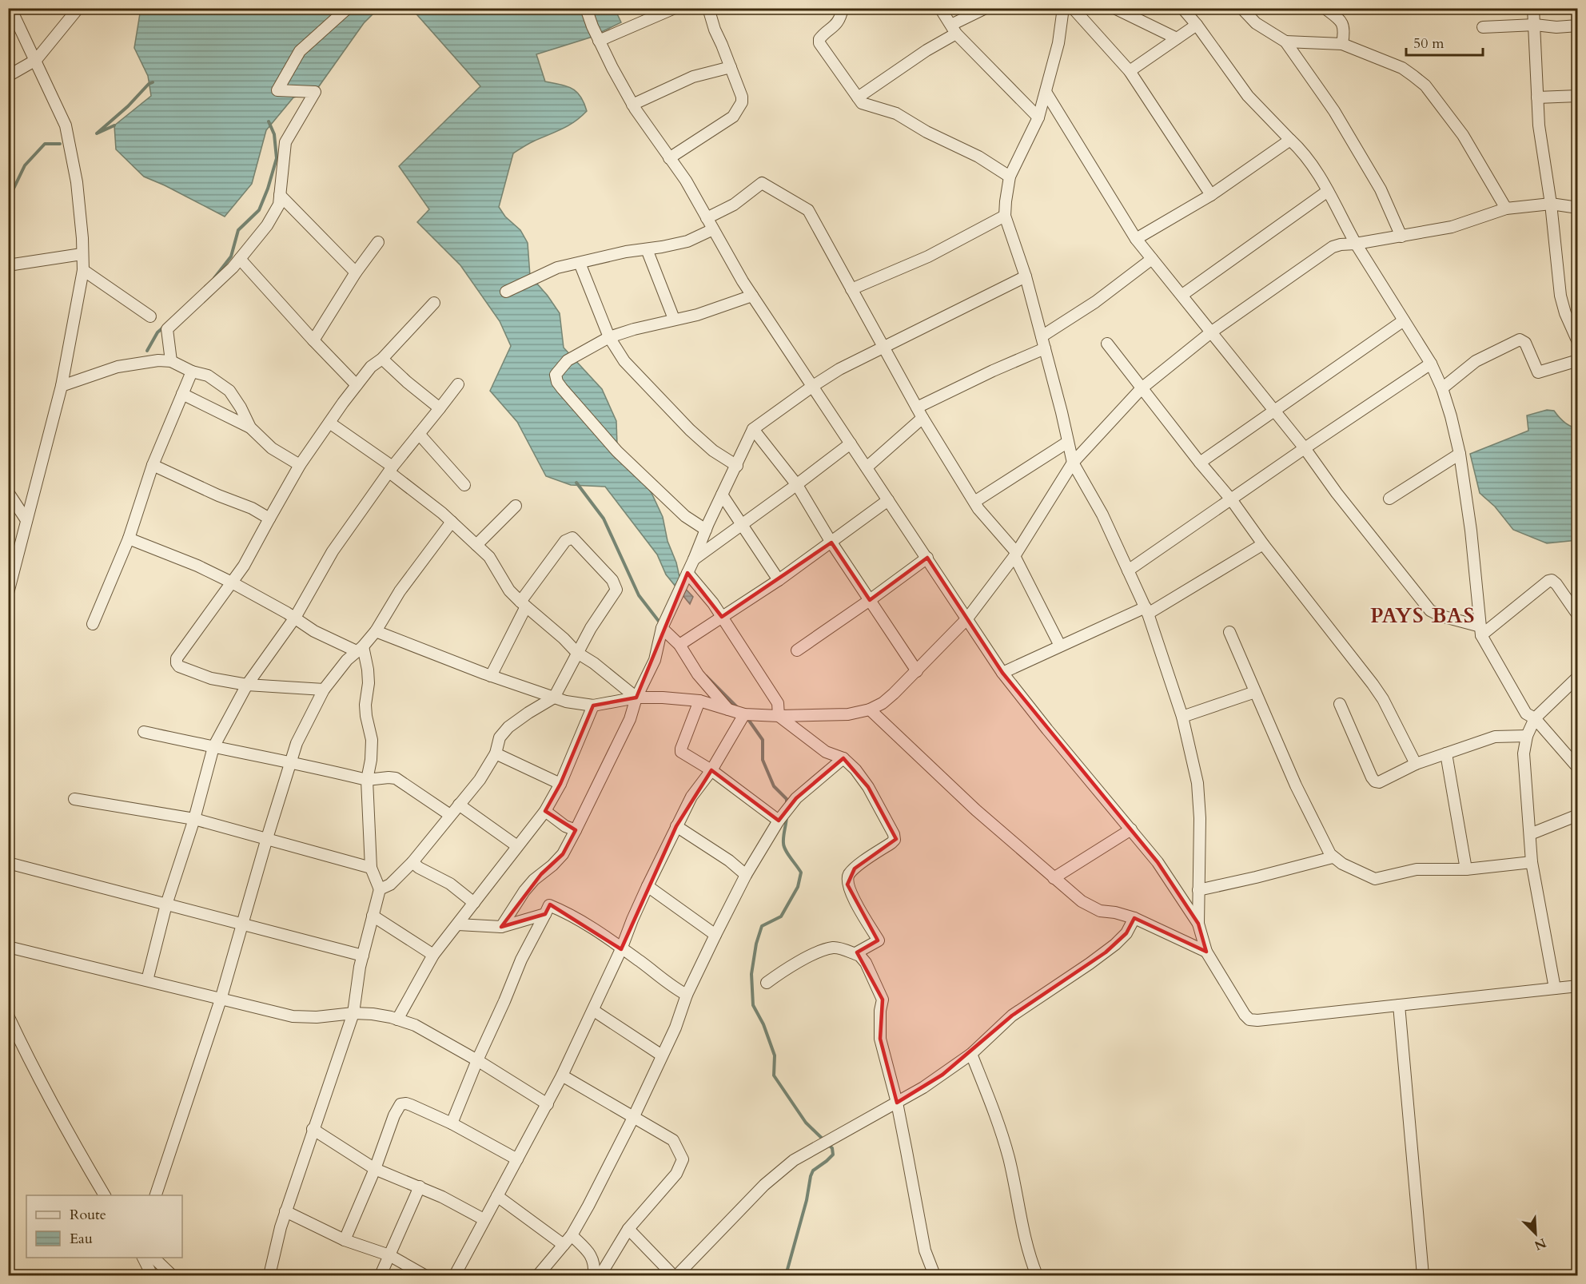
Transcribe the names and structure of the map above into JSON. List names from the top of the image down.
{
  "districts": ["PAYS BAS"],
  "legend": ["Route", "Eau"],
  "scale_bar": "50 m",
  "north": "bottom right"
}
